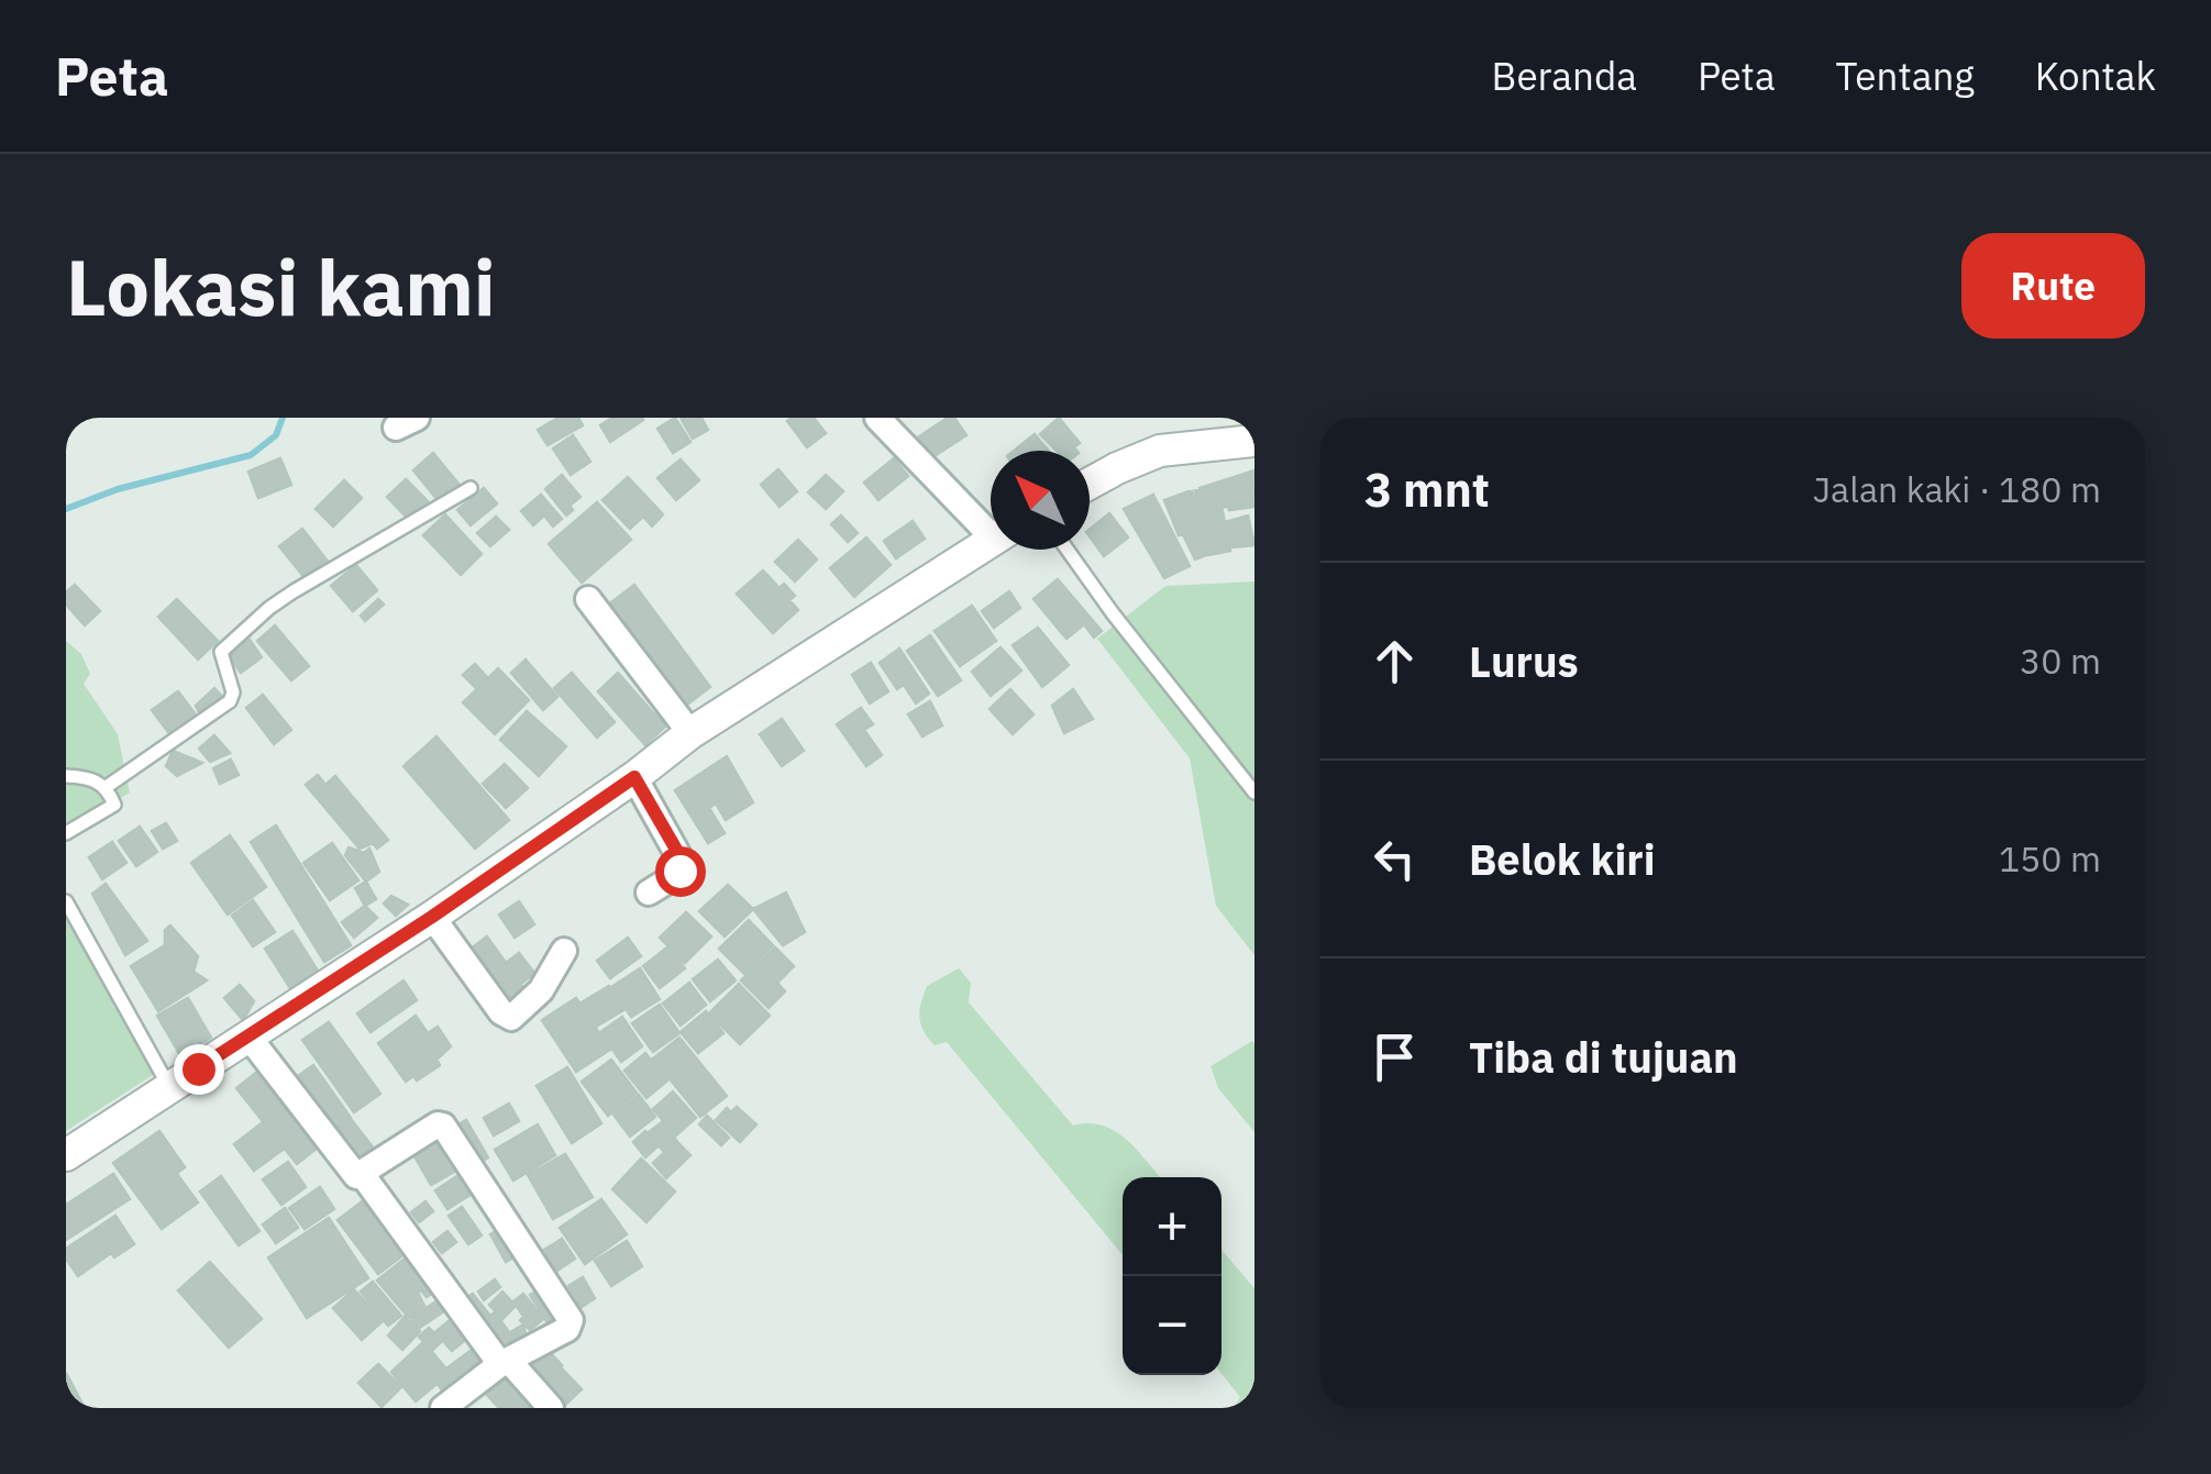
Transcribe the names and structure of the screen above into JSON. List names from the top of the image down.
{
  "north": "top left",
  "page": {
    "header": "Peta",
    "nav": [
      "Beranda",
      "Peta",
      "Tentang",
      "Kontak"
    ],
    "buttons": "Rute",
    "title": "Lokasi kami",
    "heading": ["3 mnt", "Jalan kaki · 180 m"],
    "list": [
      ["Lurus", "30 m"],
      ["Belok kiri", "150 m"],
      "Tiba di tujuan"
    ],
    "map_buttons": ["+", "−"]
  }
}
